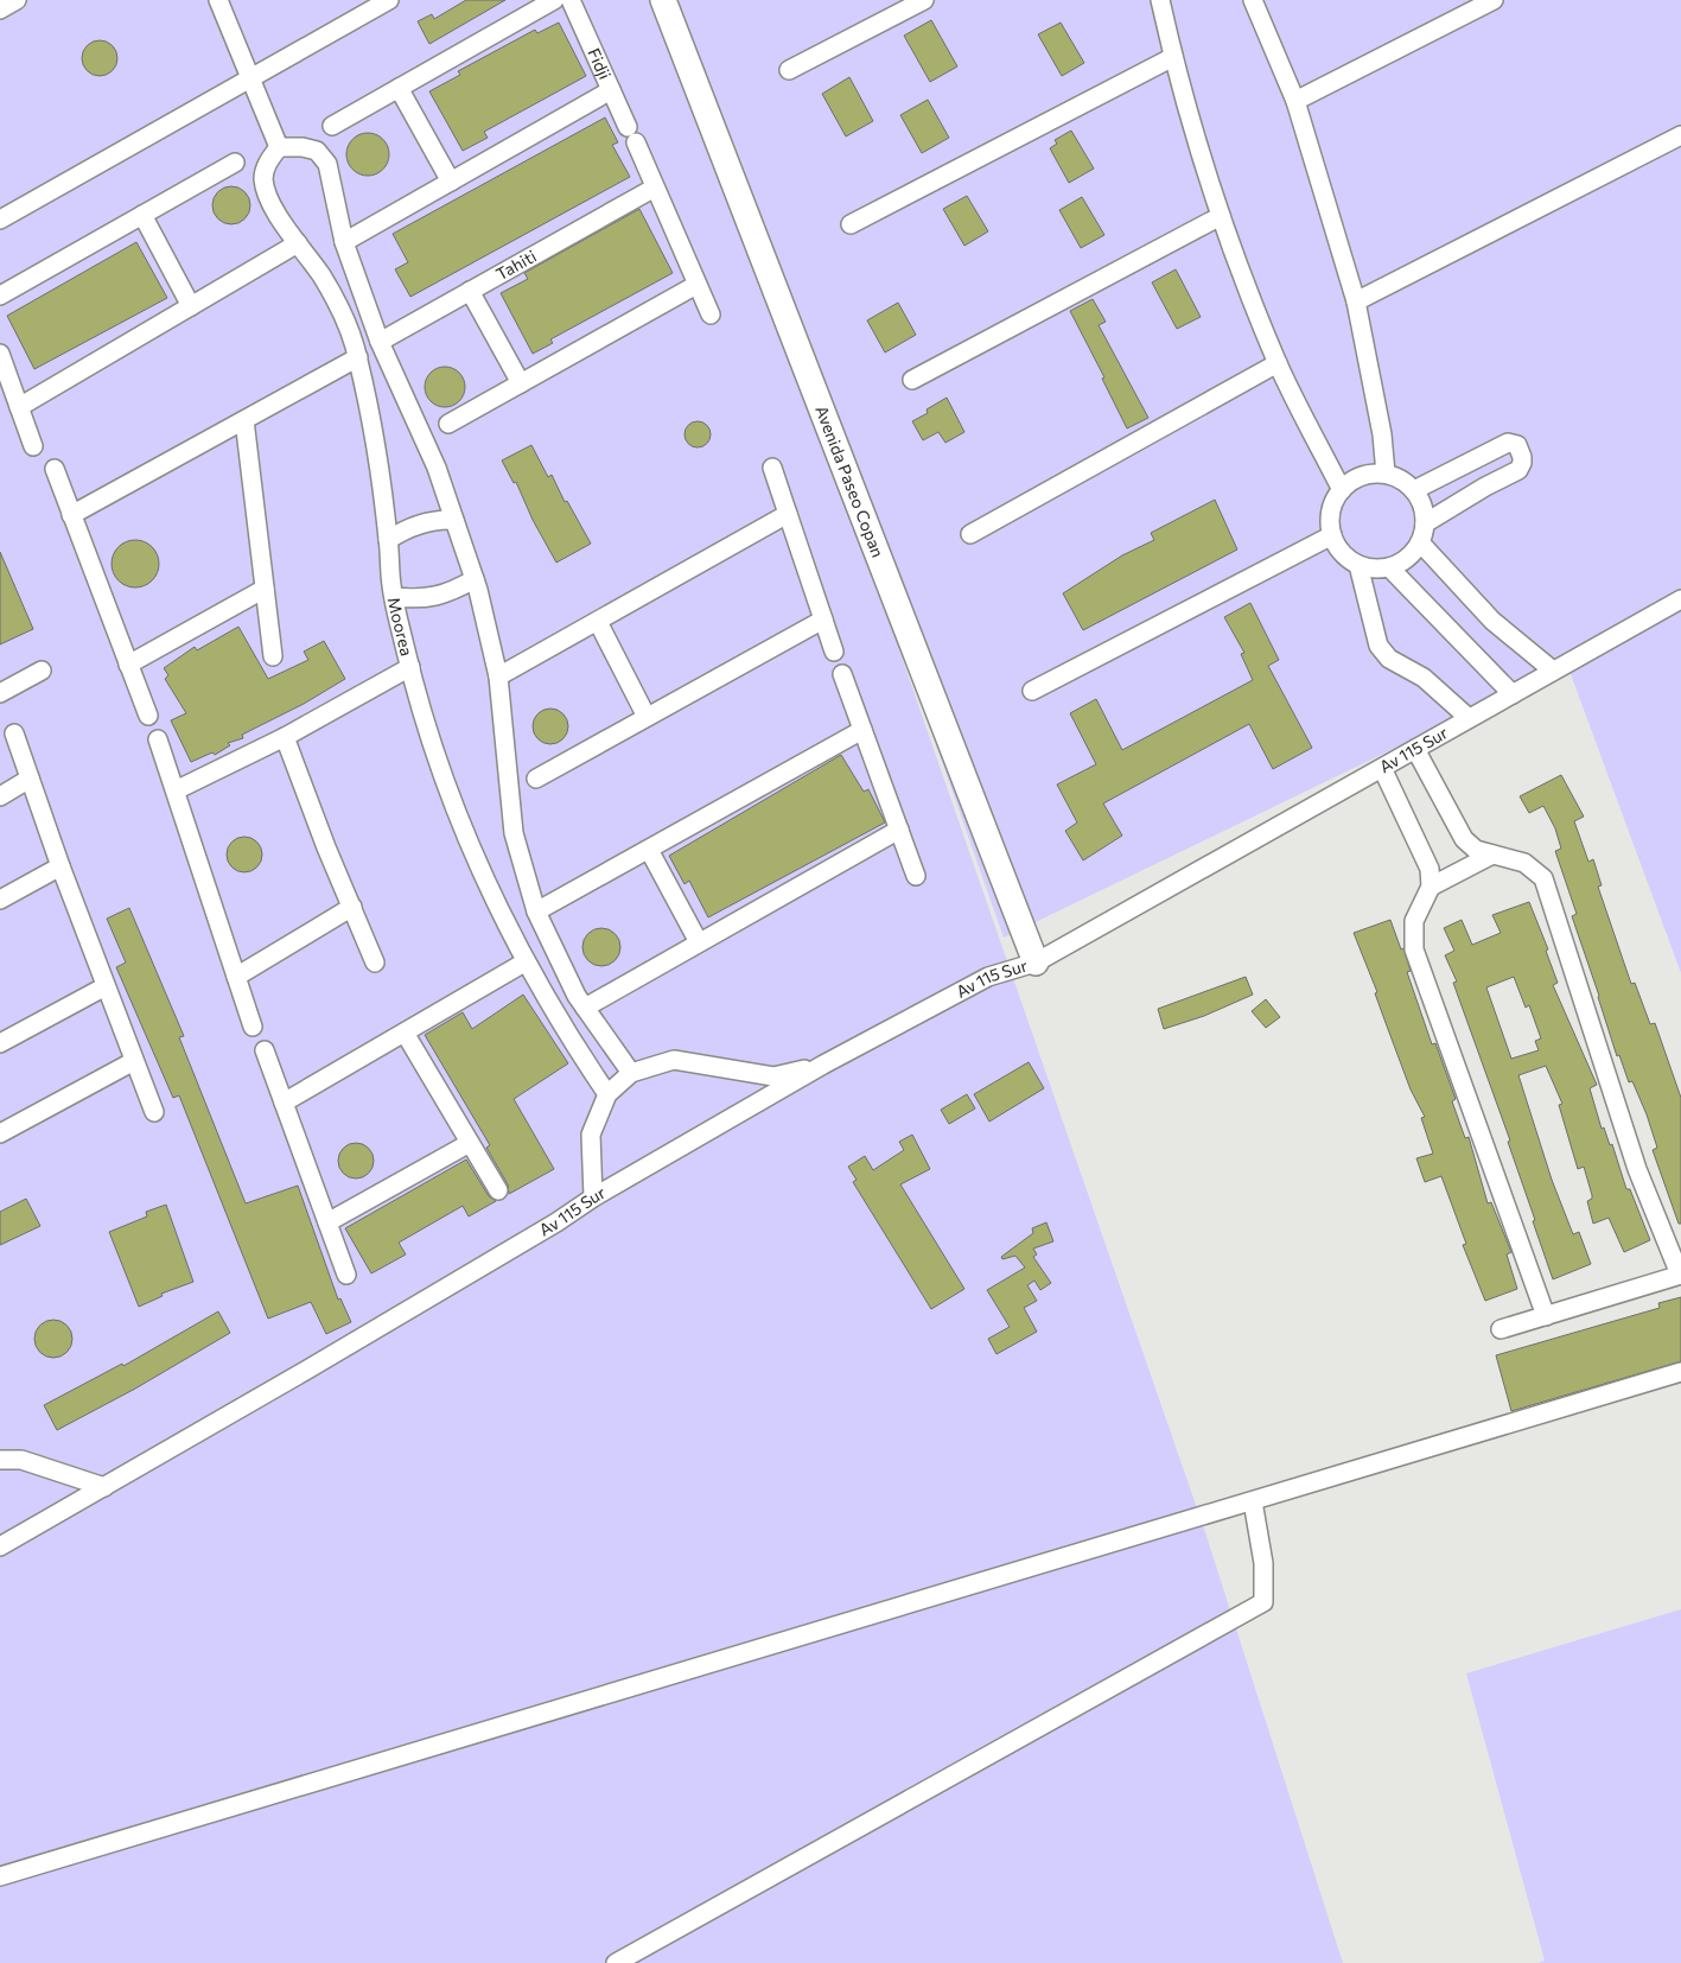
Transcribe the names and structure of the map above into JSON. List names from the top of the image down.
{
  "streets": {
    "main road": ["Avenida Paseo Copan"],
    "street": [
      "Fidji",
      "Tahiti",
      "Moorea",
      "Av 115 Sur"
    ]
  },
  "crossings": [
    ["Fidji", "Tahiti"],
    ["Avenida Paseo Copan", "Av 115 Sur"]
  ]
}
